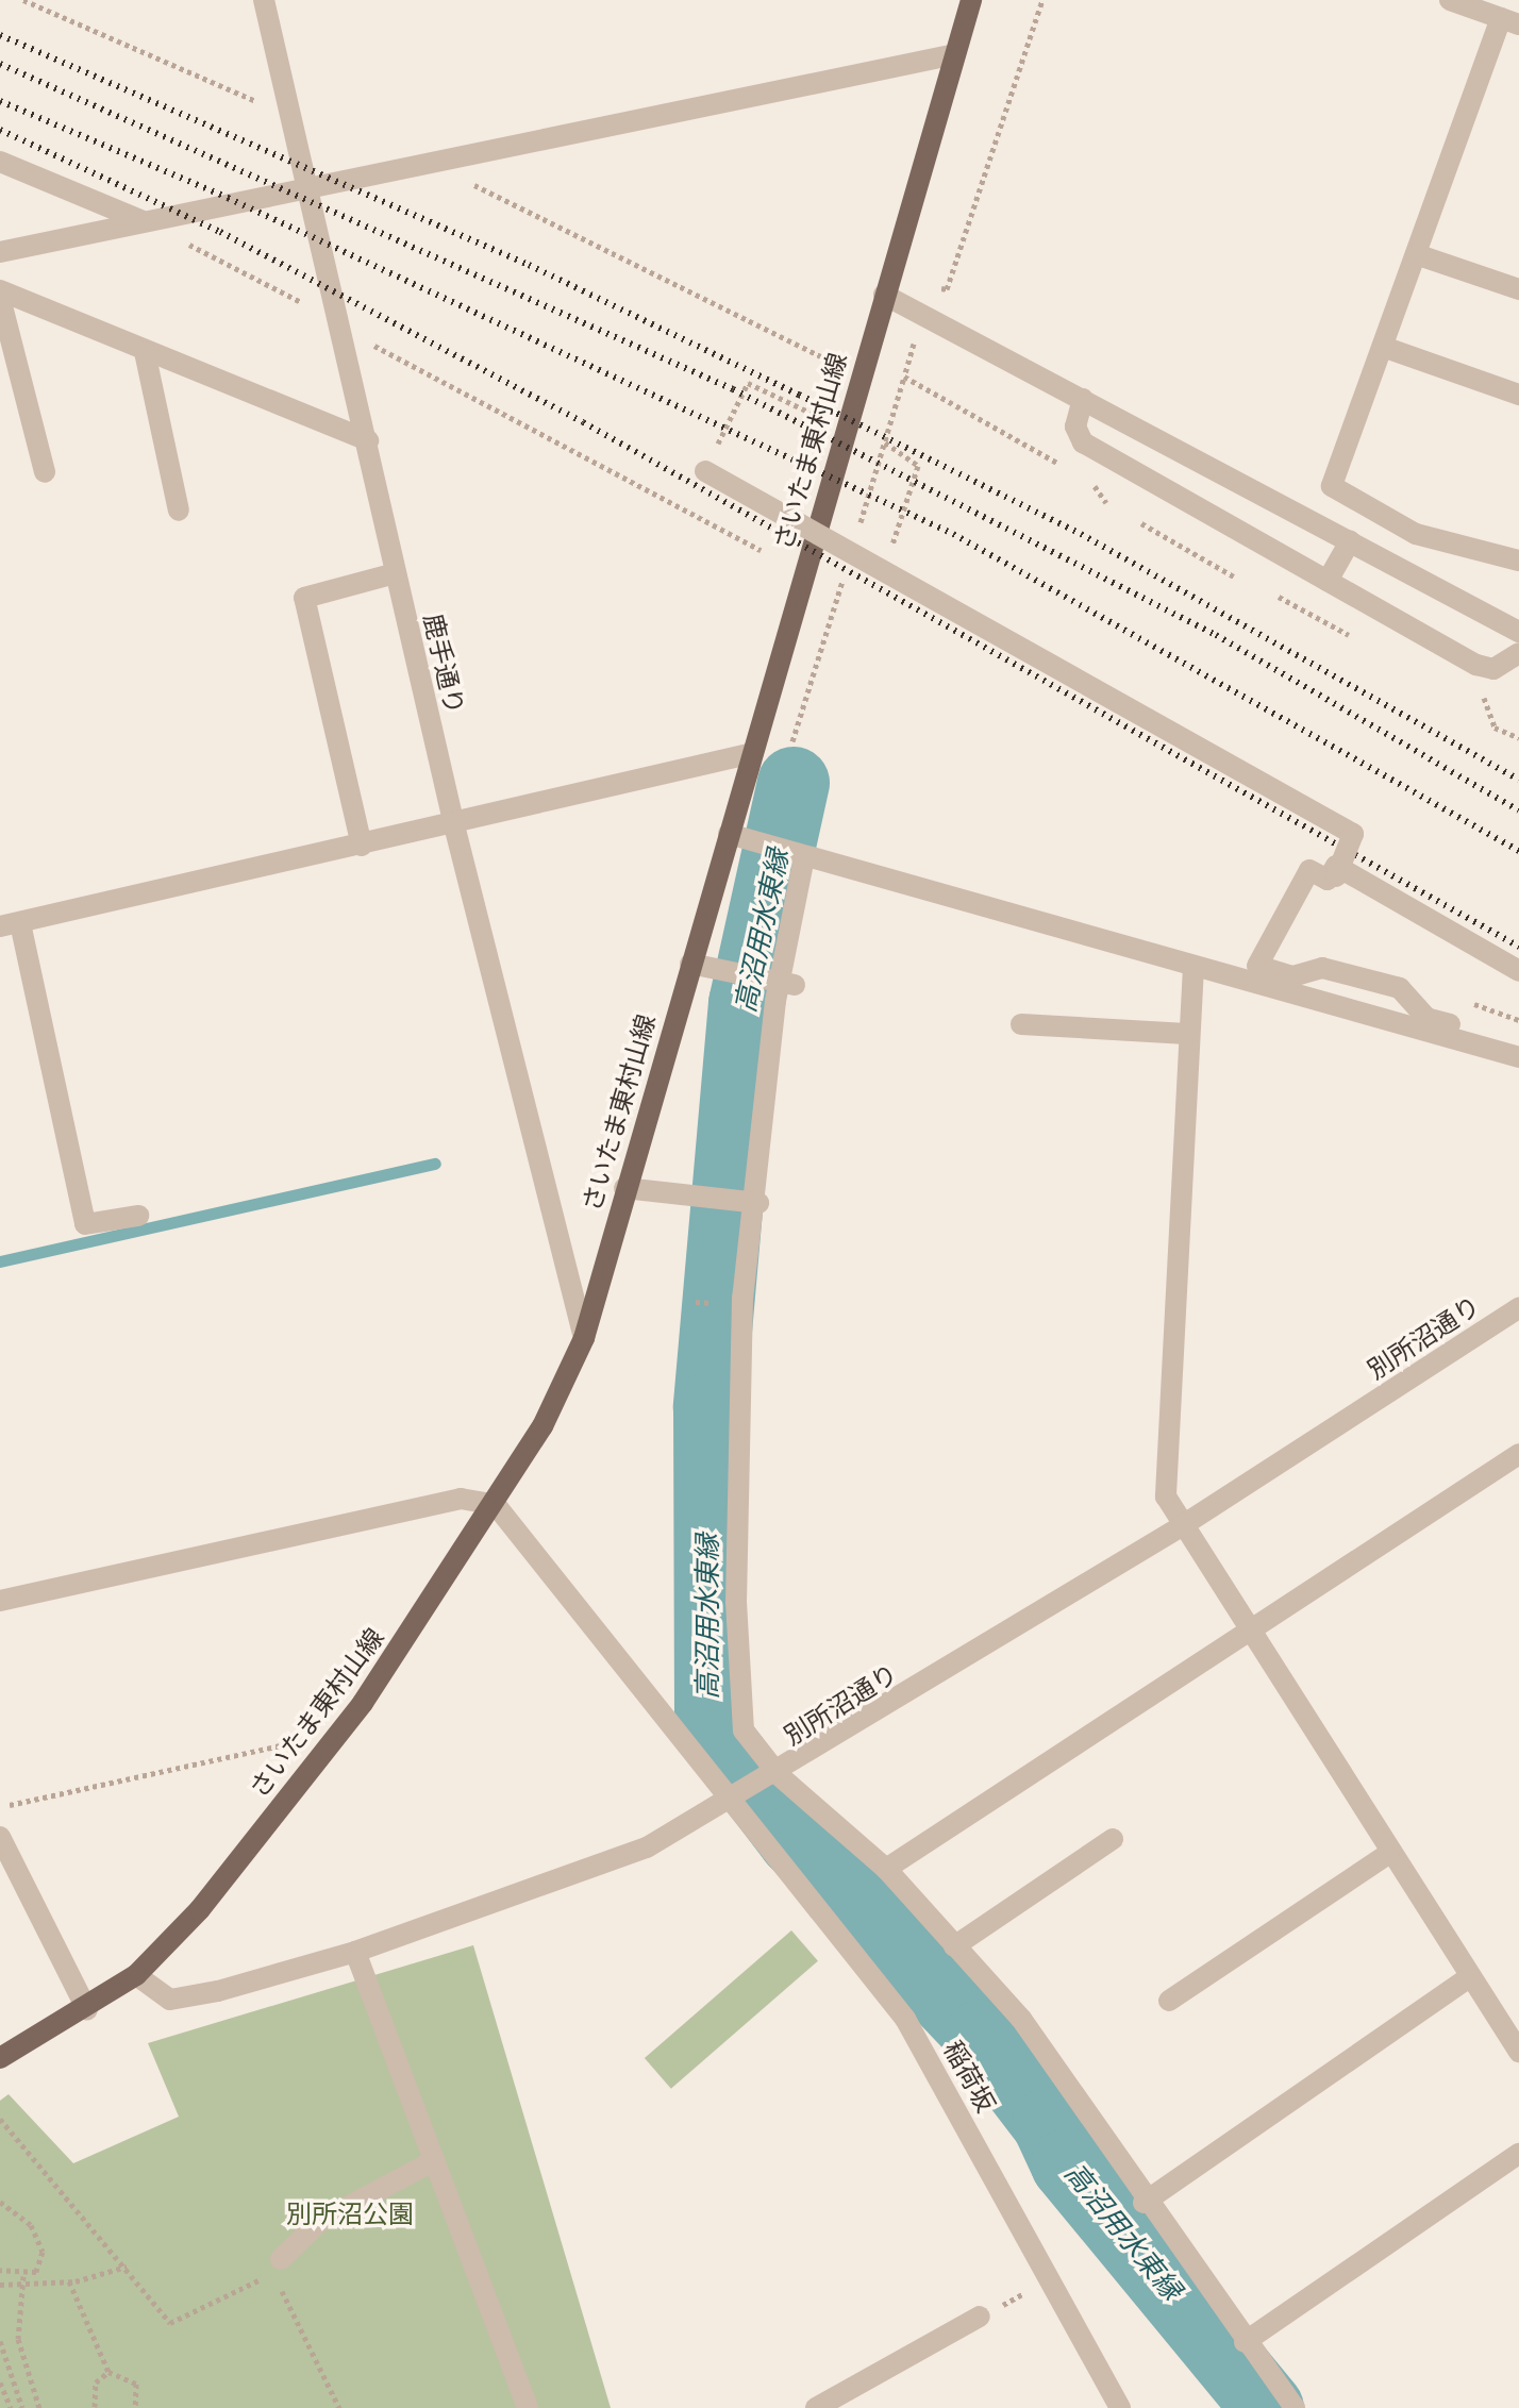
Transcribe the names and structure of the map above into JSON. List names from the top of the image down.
{
  "streets": {
    "main road": ["さいたま東村山線"],
    "street": ["鹿手通り", "別所沼通り", "稲荷坂"]
  },
  "crossings": [
    ["さいたま東村山線", "鹿手通り"],
    ["さいたま東村山線", "別所沼通り"],
    ["さいたま東村山線", "稲荷坂"],
    ["別所沼通り", "稲荷坂"]
  ],
  "water": ["高沼用水東縁"],
  "parks": ["別所沼公園"]
}
